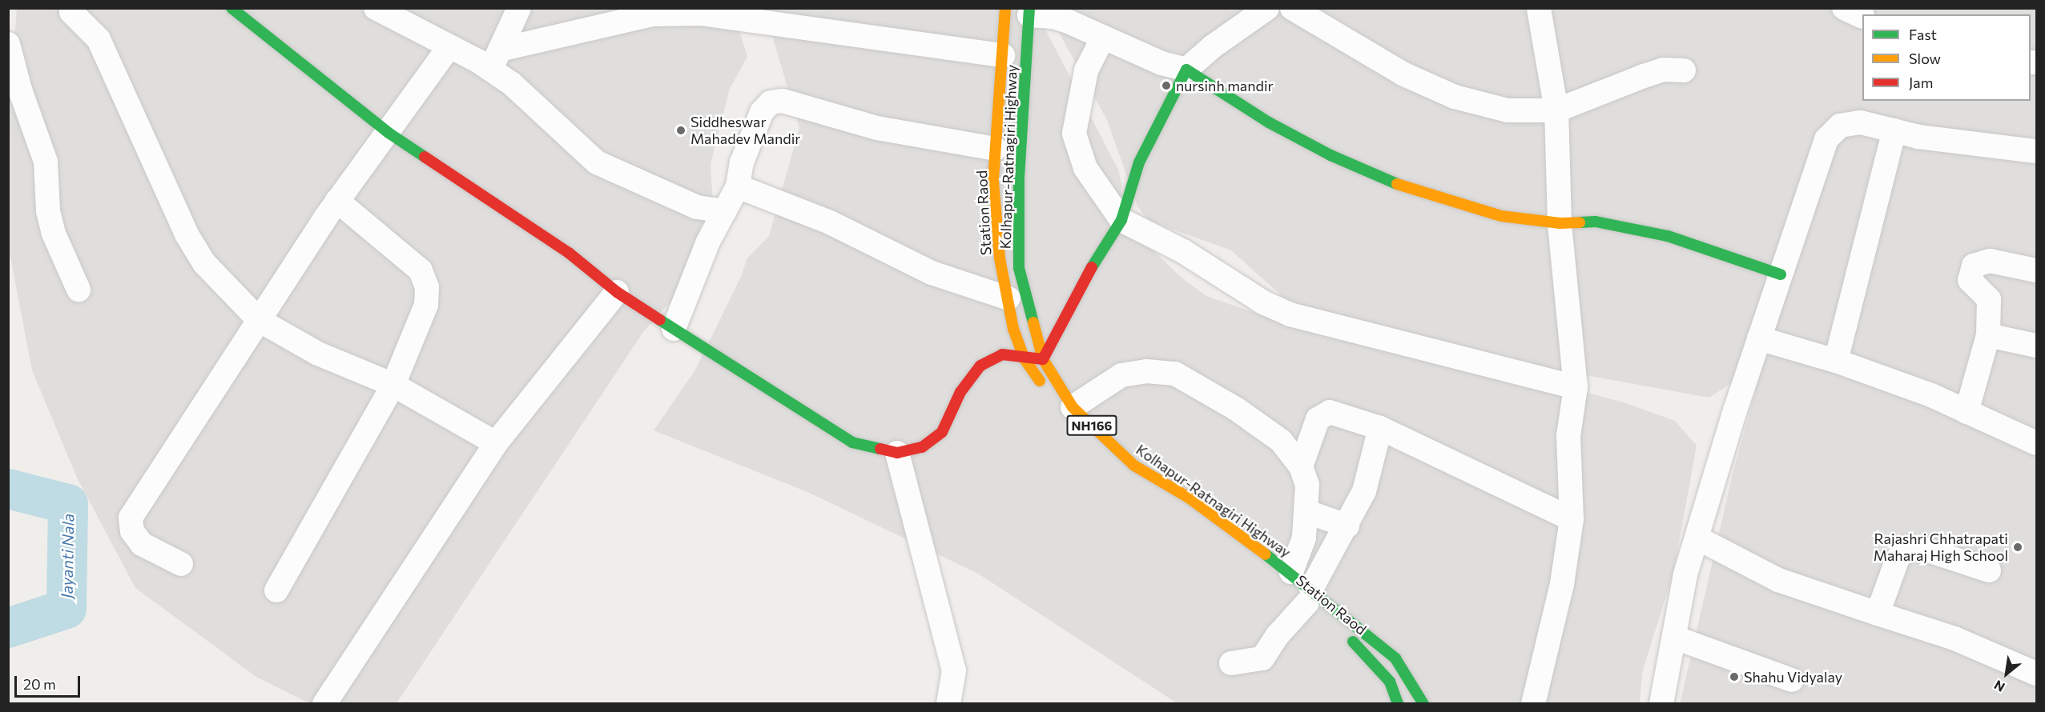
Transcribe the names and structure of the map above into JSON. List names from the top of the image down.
{
  "streets": {
    "main road": ["Kolhapur-Ratnagiri Highway", "Station Raod", "NH166"]
  },
  "crossings": [
    ["Kolhapur-Ratnagiri Highway", "Station Raod"]
  ],
  "water": ["Jayanti Nala"],
  "places": [
    "nursinh mandir",
    "Siddheswar Mahadev Mandir",
    "Rajashri Chhatrapati Maharaj High School",
    "Shahu Vidyalay"
  ],
  "legend": ["Fast", "Slow", "Jam"],
  "scale_bar": "20 m",
  "north": "bottom left"
}
